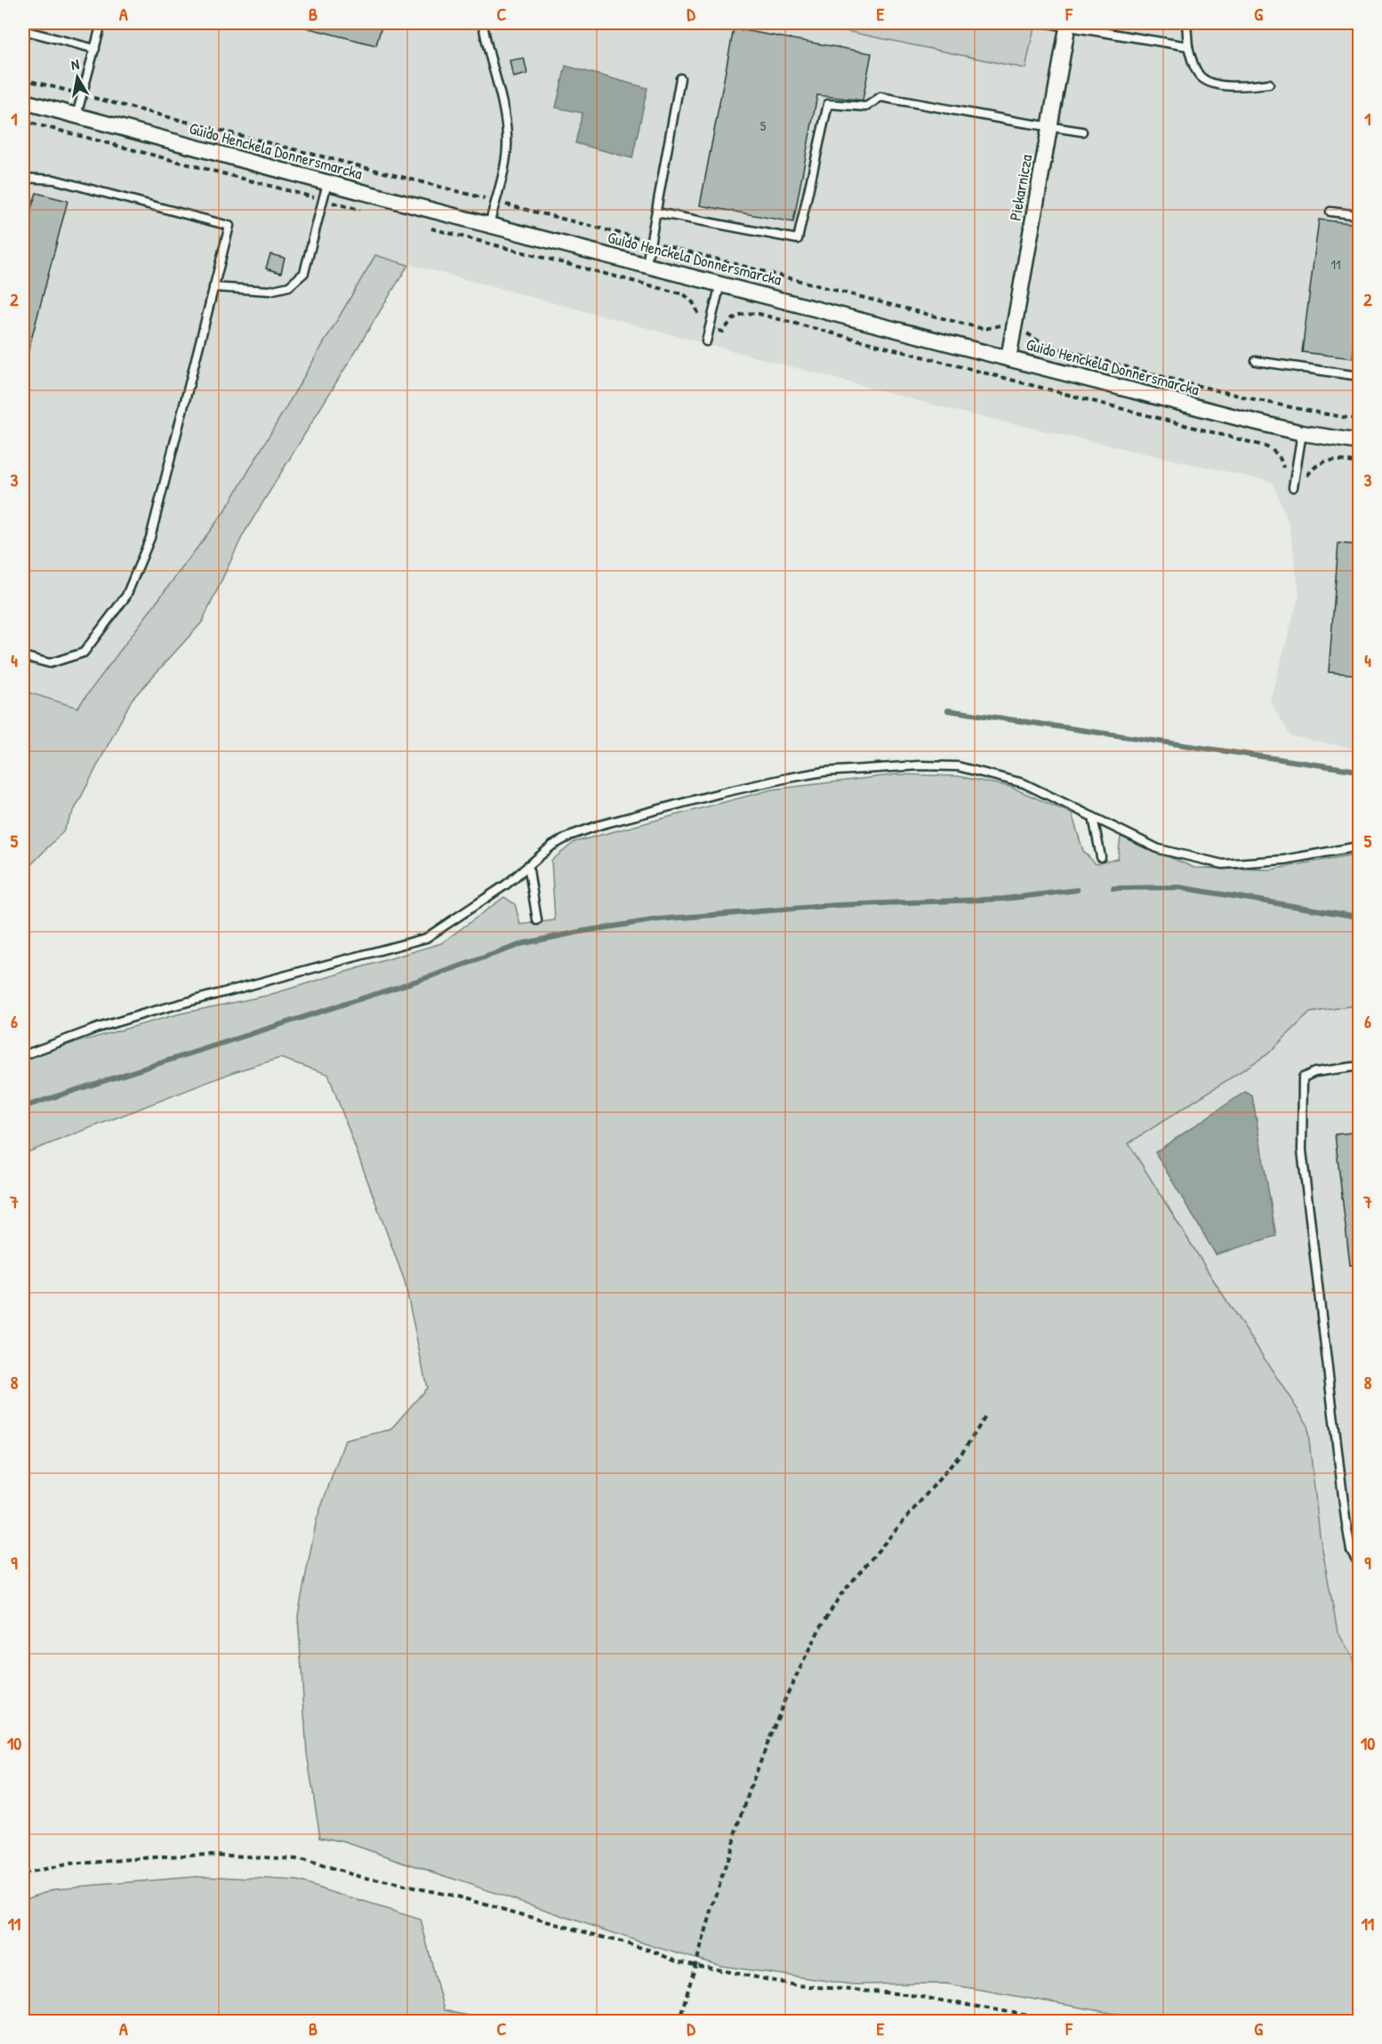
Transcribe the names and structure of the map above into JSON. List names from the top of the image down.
{
  "streets": {
    "street": ["Guido Henckela Donnersmarcka", "Piekarnicza"]
  },
  "crossings": [
    ["Guido Henckela Donnersmarcka", "Piekarnicza"]
  ],
  "house_numbers": ["5", "11"],
  "north": "top",
  "grid": {
    "columns": [
      "A",
      "B",
      "C",
      "D",
      "E",
      "F",
      "G"
    ],
    "rows": [
      "1",
      "2",
      "3",
      "4",
      "5",
      "6",
      "7",
      "8",
      "9",
      "10",
      "11"
    ]
  }
}
